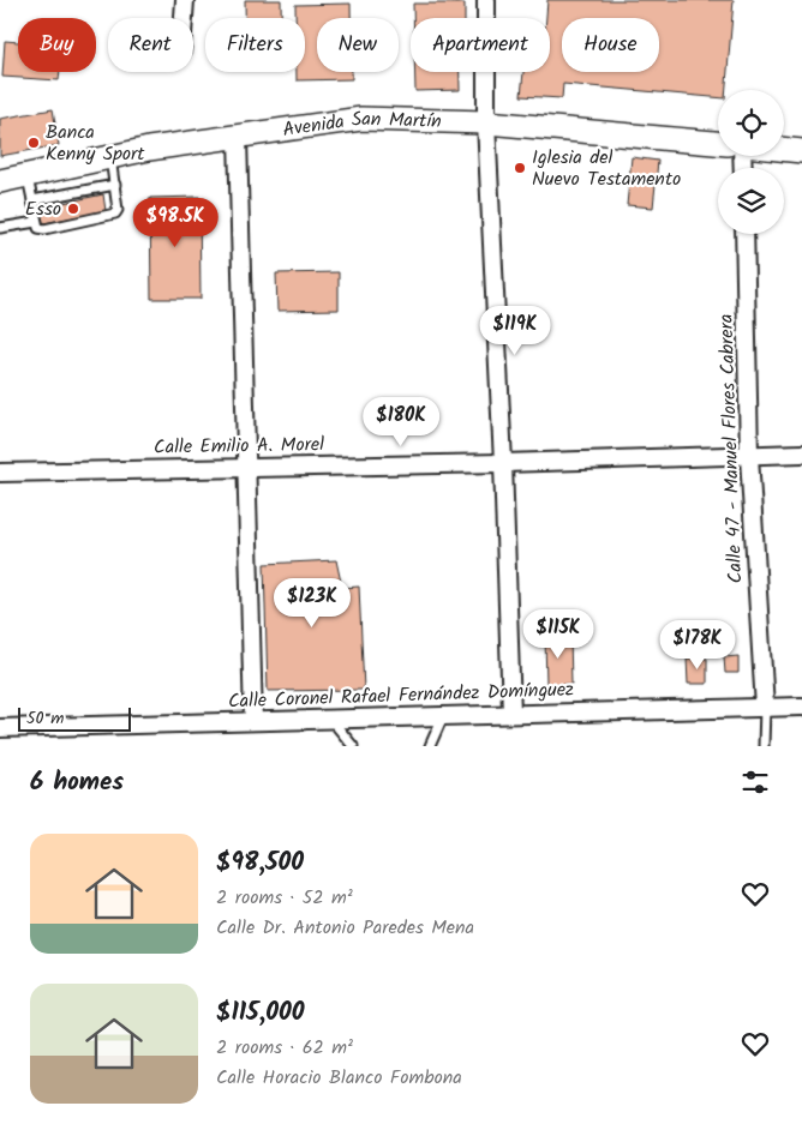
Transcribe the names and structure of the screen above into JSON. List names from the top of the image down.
{
  "streets": {
    "main road": ["Avenida San Martín"],
    "street": ["Calle Emilio A. Morel", "Calle 47 - Manuel Flores Cabrera", "Calle Coronel Rafael Fernández Domínguez"]
  },
  "crossings": [
    ["Calle Emilio A. Morel", "Calle 47 - Manuel Flores Cabrera"],
    ["Calle 47 - Manuel Flores Cabrera", "Calle Coronel Rafael Fernández Domínguez"]
  ],
  "places": ["Banca Kenny Sport", "Iglesia del Nuevo Testamento", "Esso"],
  "scale_bar": "50 m",
  "page": {
    "chip": [
      "Buy",
      "Rent",
      "Filters",
      "New",
      "Apartment",
      "House"
    ],
    "price": [
      "$98.5K",
      "$119K",
      "$180K",
      "$123K",
      "$115K",
      "$178K"
    ],
    "scale": "50 m",
    "heading": "6 homes",
    "list": [
      {
        "name": "$98,500",
        "note": "2 rooms · 52 m² · Calle Dr. Antonio Paredes Mena"
      },
      {
        "name": "$115,000",
        "note": "2 rooms · 62 m² · Calle Horacio Blanco Fombona"
      }
    ]
  }
}
